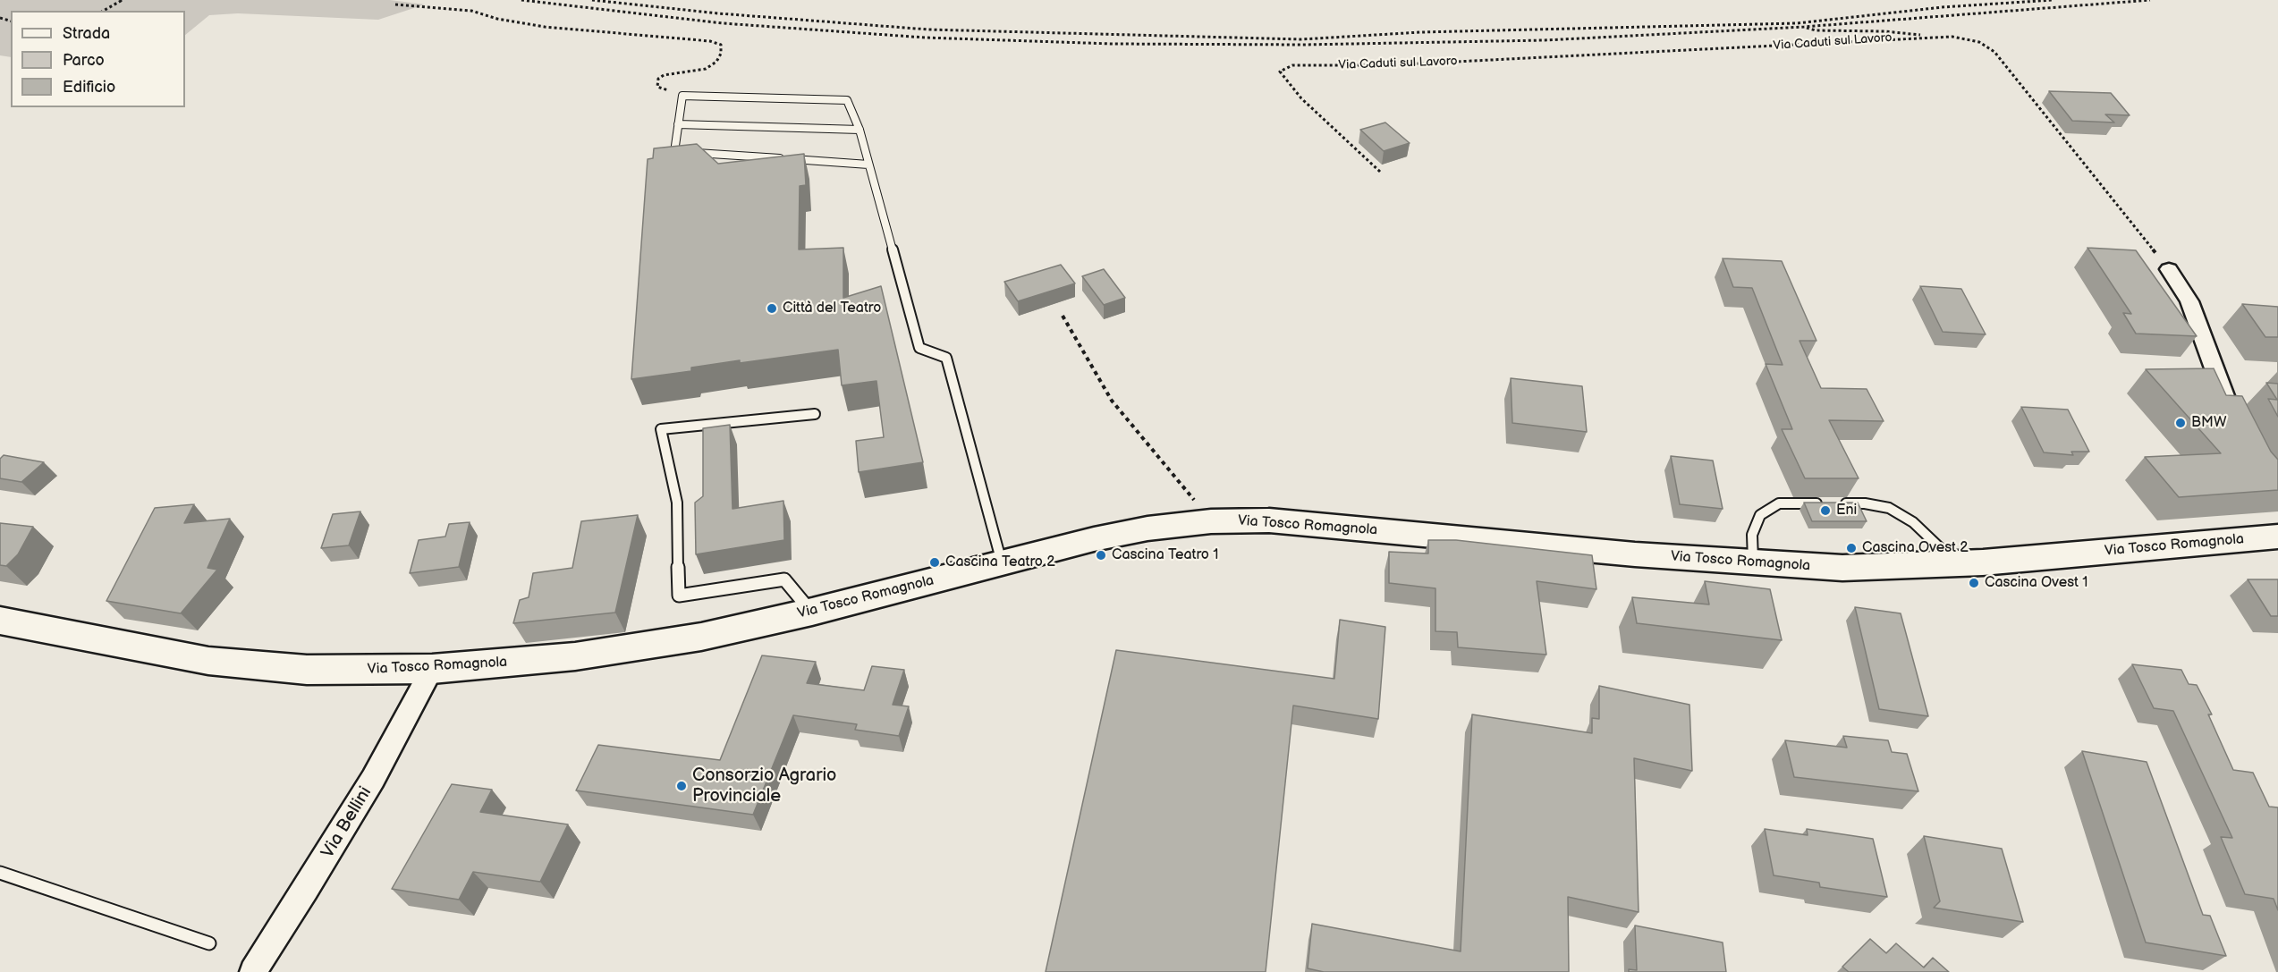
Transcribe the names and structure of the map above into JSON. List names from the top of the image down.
{
  "streets": {
    "main road": ["Via Tosco Romagnola"],
    "street": ["Via Bellini"],
    "path": ["Via Caduti sul Lavoro"]
  },
  "crossings": [
    ["Via Tosco Romagnola", "Via Bellini"]
  ],
  "places": [
    "Città del Teatro",
    "BMW",
    "Eni",
    "Cascina Ovest 2",
    "Cascina Teatro 1",
    "Cascina Teatro 2",
    "Cascina Ovest 1",
    "Consorzio Agrario Provinciale"
  ],
  "legend": ["Strada", "Parco", "Edificio"]
}
